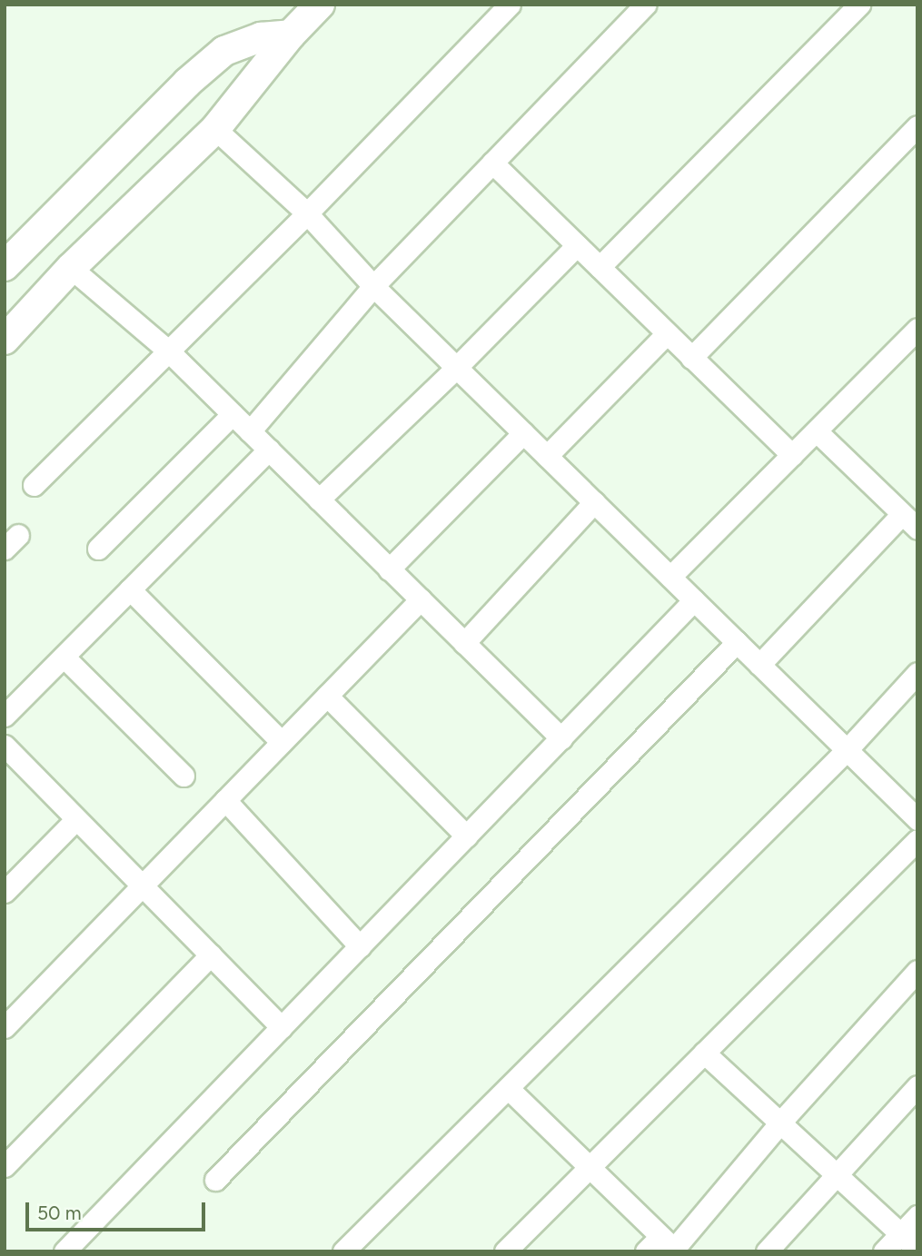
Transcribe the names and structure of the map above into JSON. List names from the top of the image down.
{
  "scale_bar": "50 m"
}
